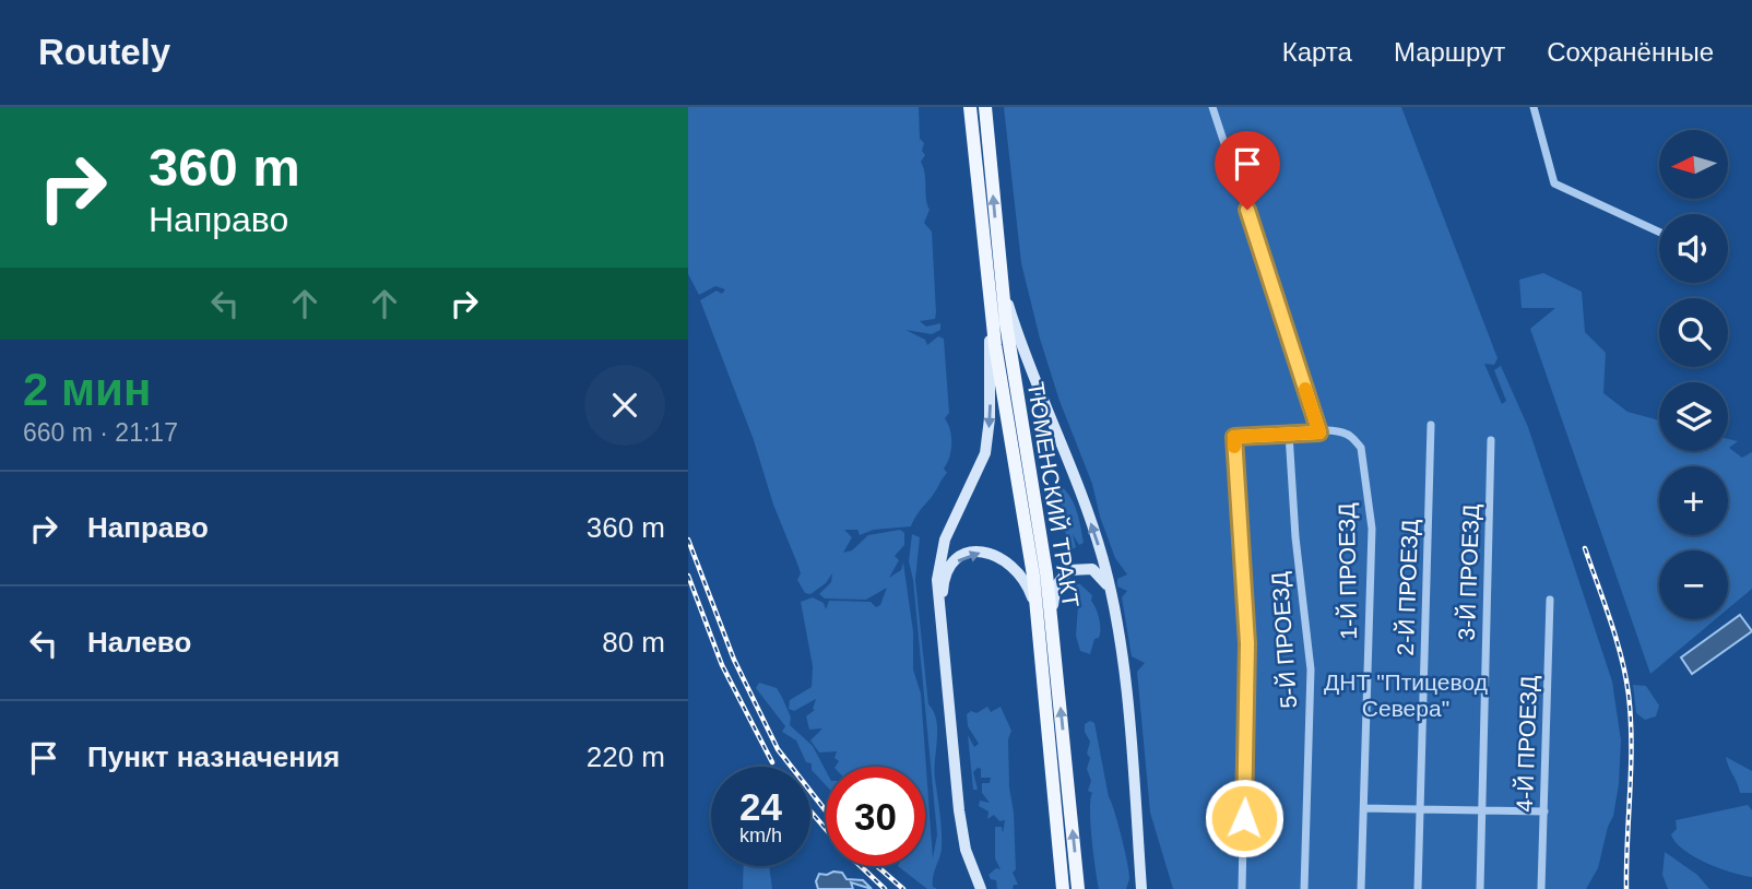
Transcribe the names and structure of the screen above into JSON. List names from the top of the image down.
{
  "streets": {
    "main road": ["ТЮМЕНСКИЙ ТРАКТ"],
    "street": [
      "1-Й ПРОЕЗД",
      "3-Й ПРОЕЗД",
      "2-Й ПРОЕЗД",
      "5-Й ПРОЕЗД",
      "4-Й ПРОЕЗД"
    ]
  },
  "parks": ["ДНТ \"Птицевод Севера\""],
  "north": "left",
  "page": {
    "header": "Routely",
    "nav": ["Карта", "Маршрут", "Сохранённые"],
    "turn": ["360 m", "Направо"],
    "map_buttons": ["+", "−"],
    "heading": ["2 мин", "660 m · 21:17"],
    "list": [
      {
        "name": "Направо",
        "value": "360 m"
      },
      {
        "name": "Налево",
        "value": "80 m"
      },
      {
        "name": "Пункт назначения",
        "value": "220 m"
      }
    ],
    "speed": "24 km/h",
    "limit": "30"
  }
}
